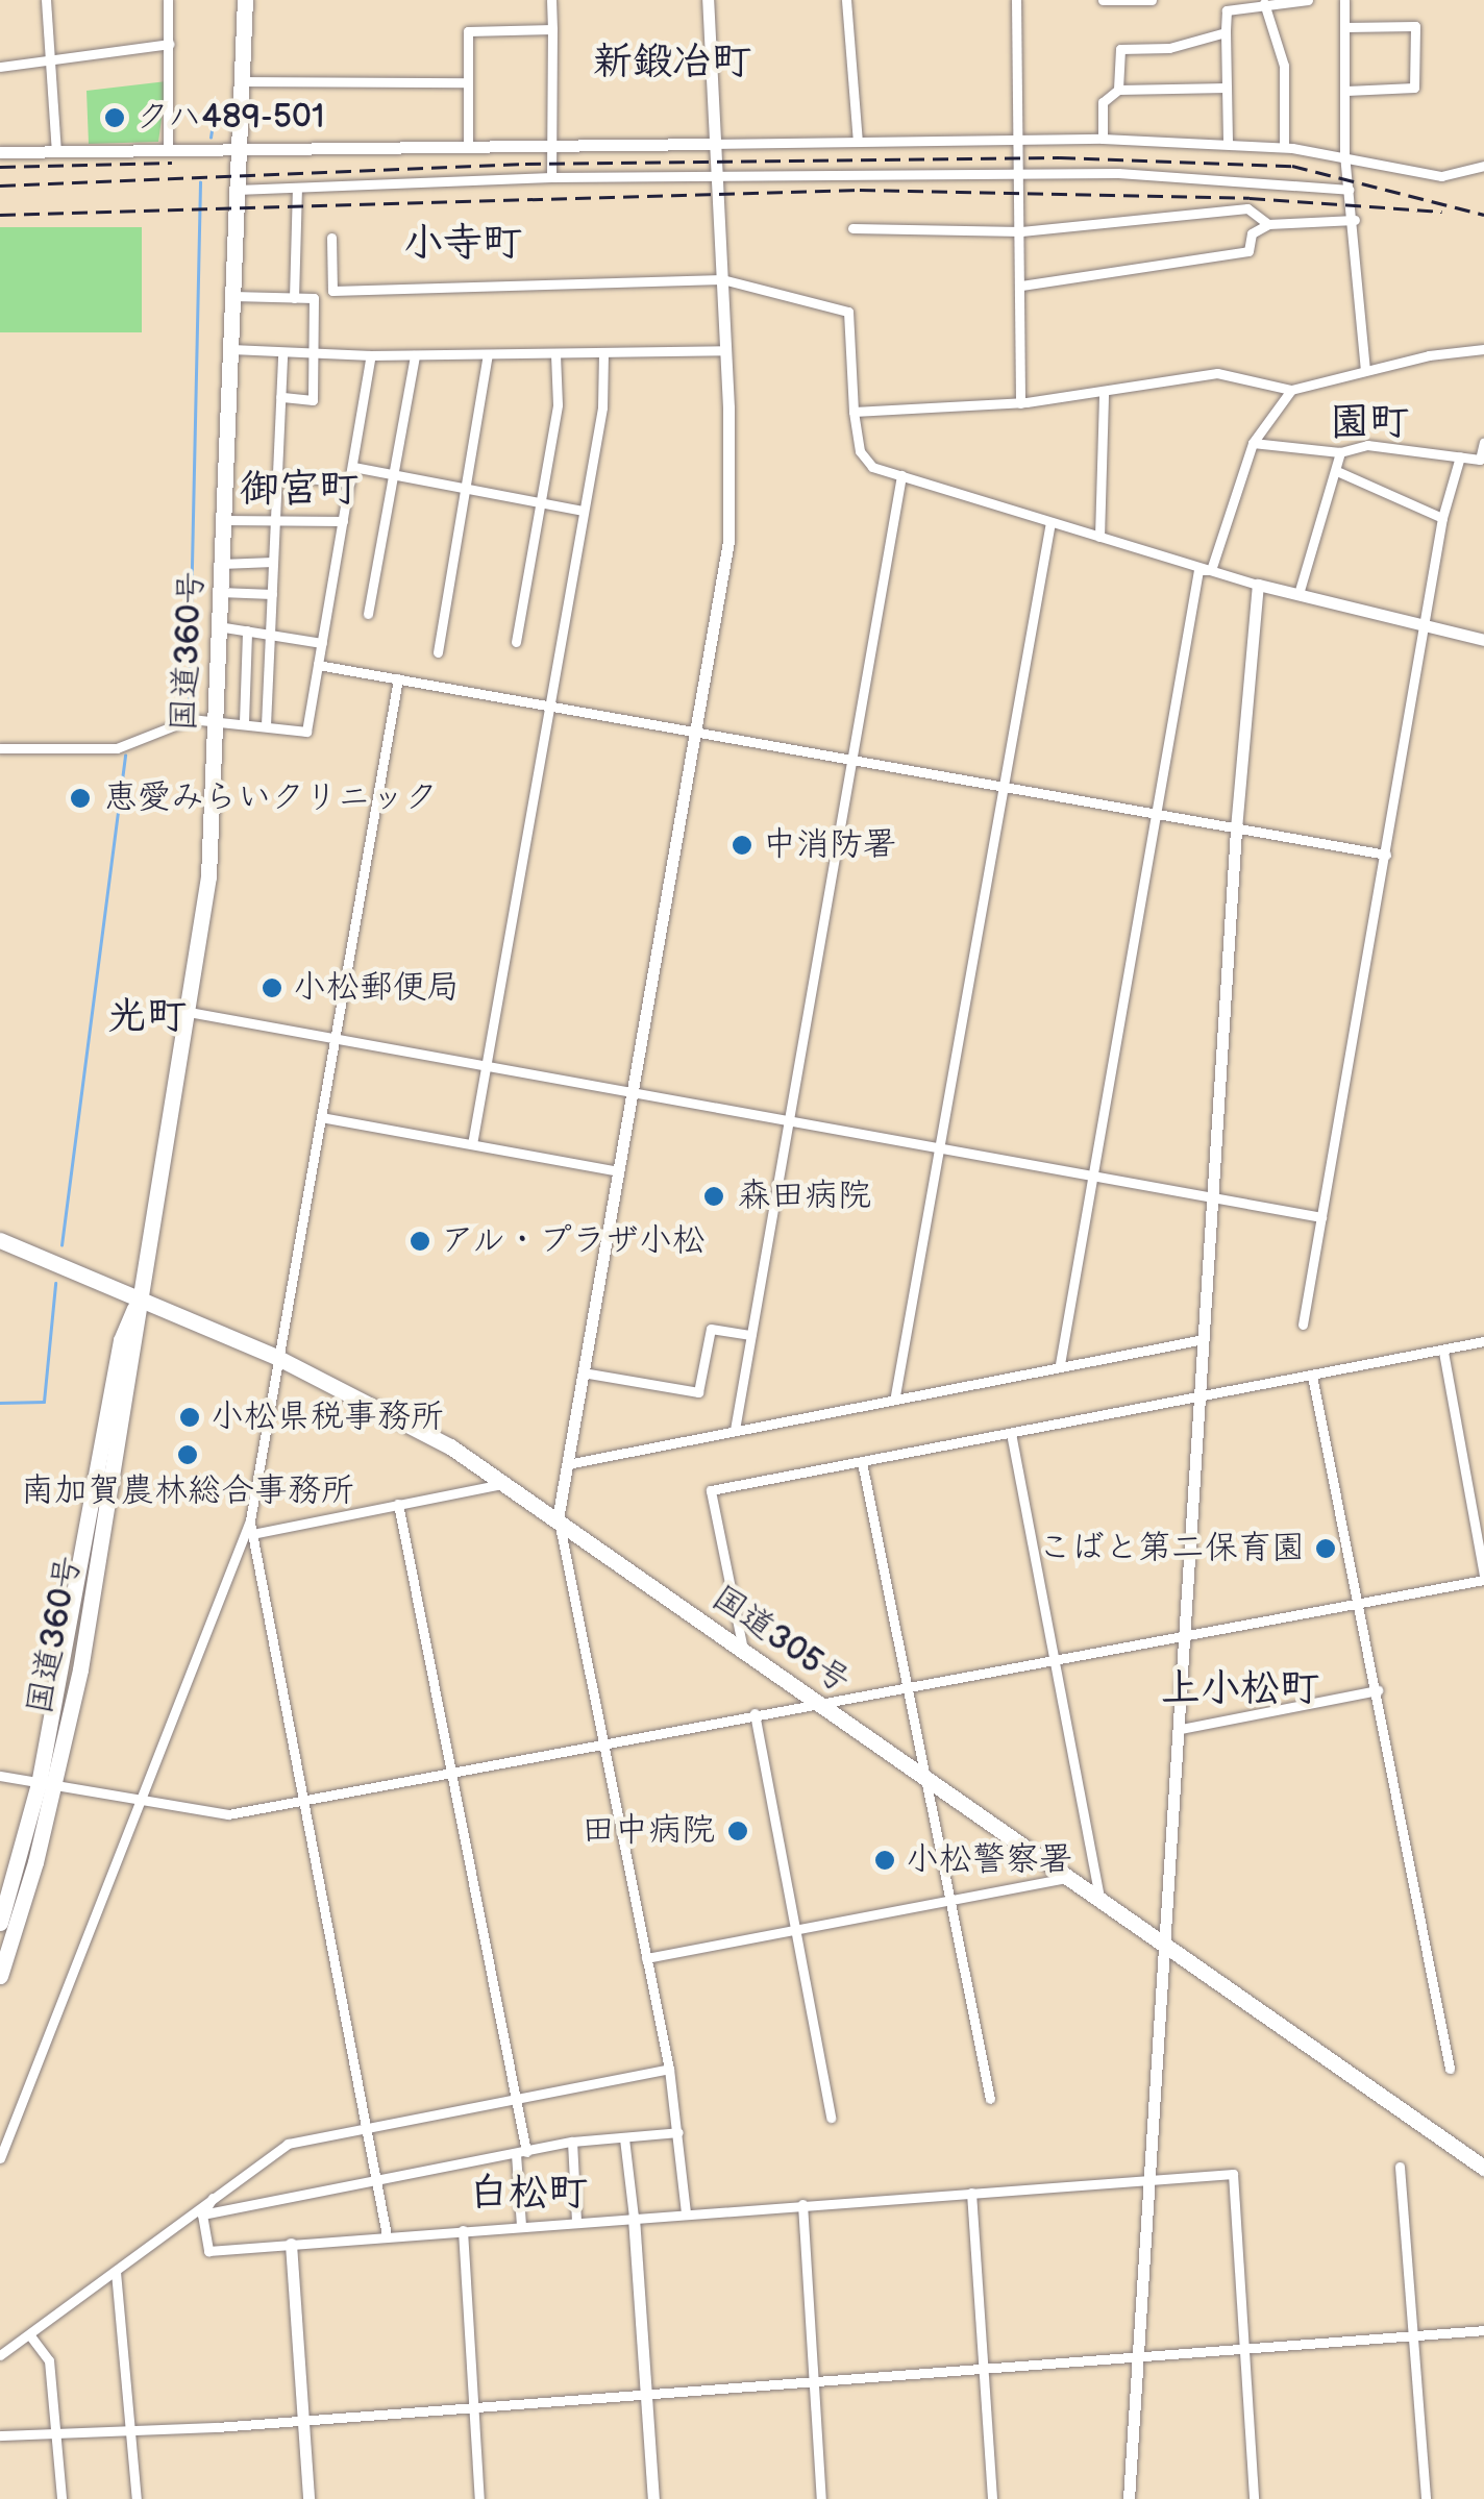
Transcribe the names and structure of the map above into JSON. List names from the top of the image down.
{
  "streets": {
    "highway": ["国道360号", "国道305号"]
  },
  "crossings": [
    ["国道360号", "国道305号"]
  ],
  "districts": [
    "新鍛冶町",
    "小寺町",
    "園町",
    "御宮町",
    "光町",
    "上小松町",
    "白松町"
  ],
  "places": [
    "クハ489-501",
    "恵愛みらいクリニック",
    "中消防署",
    "小松郵便局",
    "森田病院",
    "アル・プラザ小松",
    "小松県税事務所",
    "南加賀農林総合事務所",
    "こばと第二保育園",
    "田中病院",
    "小松警察署"
  ]
}
